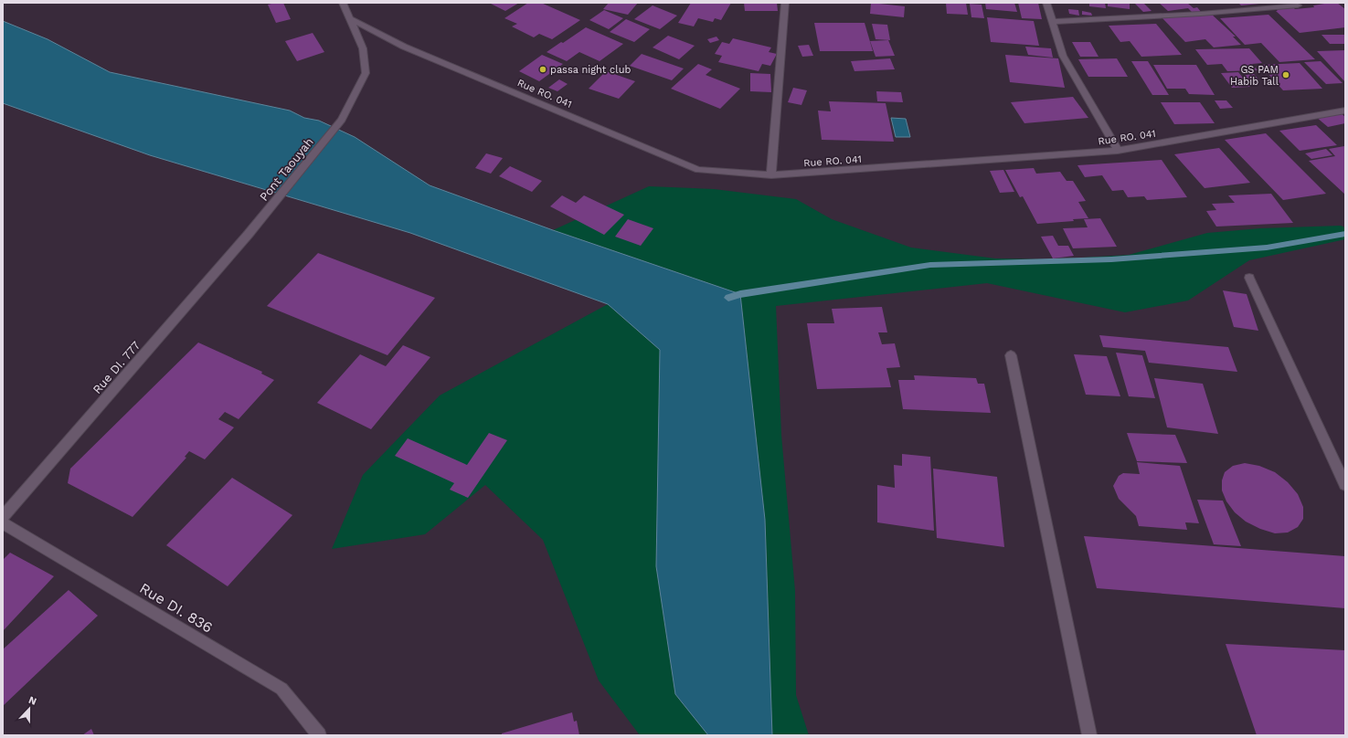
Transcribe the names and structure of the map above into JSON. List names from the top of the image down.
{
  "streets": {
    "street": [
      "Rue RO. 041",
      "Pont Taouyah",
      "Rue DI. 777",
      "Rue DI. 836"
    ]
  },
  "crossings": [
    ["Rue RO. 041", "Pont Taouyah"],
    ["Pont Taouyah", "Rue DI. 777"]
  ],
  "places": ["passa night club", "GS PAM Habib Tall"],
  "north": "top"
}
